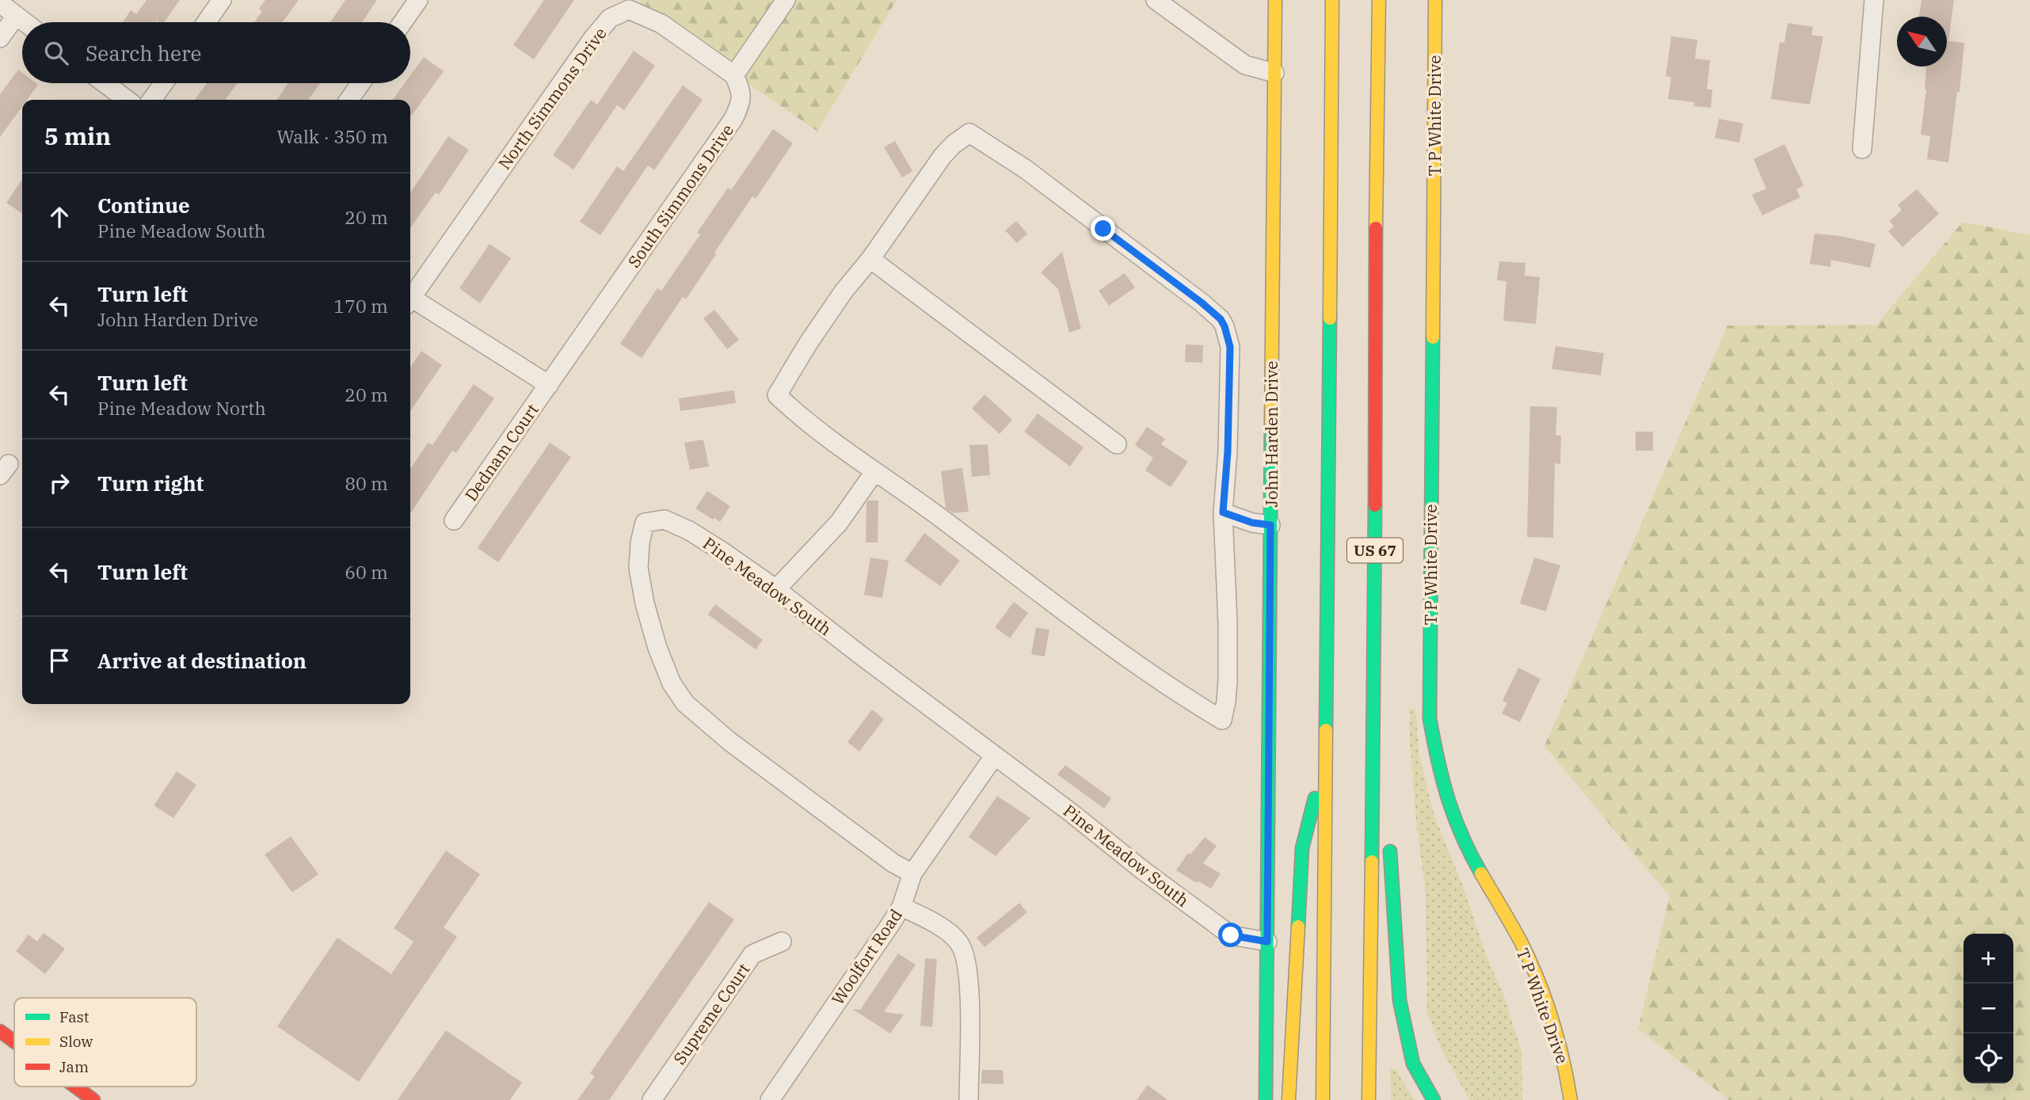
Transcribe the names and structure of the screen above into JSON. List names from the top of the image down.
{
  "streets": {
    "main road": ["T P White Drive", "John Harden Drive", "US 67"],
    "street": [
      "North Simmons Drive",
      "South Simmons Drive",
      "Dednam Court",
      "Pine Meadow South",
      "Woolfort Road",
      "Supreme Court"
    ]
  },
  "crossings": [
    ["North Simmons Drive", "South Simmons Drive"],
    ["South Simmons Drive", "Dednam Court"],
    ["John Harden Drive", "Pine Meadow South"],
    ["Pine Meadow South", "Woolfort Road"]
  ],
  "legend": ["Fast", "Slow", "Jam"],
  "north": "top left",
  "page": {
    "search": "Search here",
    "heading": ["5 min", "Walk · 350 m"],
    "list": [
      ["Continue", "Pine Meadow South", "20 m"],
      ["Turn left", "John Harden Drive", "170 m"],
      ["Turn left", "Pine Meadow North", "20 m"],
      ["Turn right", "80 m"],
      ["Turn left", "60 m"],
      "Arrive at destination"
    ],
    "map_buttons": ["+", "−"]
  }
}
